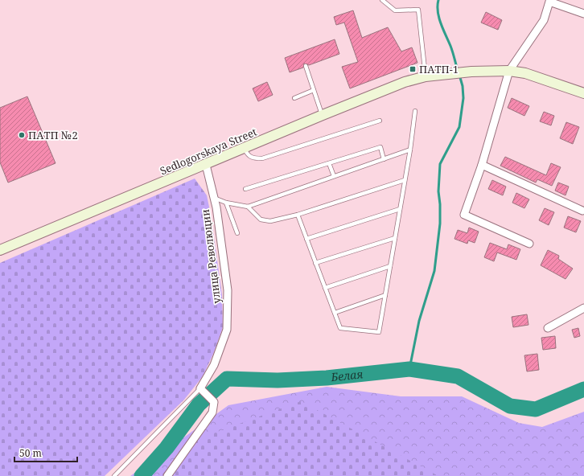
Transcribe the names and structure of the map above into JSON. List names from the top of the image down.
{
  "streets": {
    "street": ["Sedlogorskaya Street", "улица Революции"]
  },
  "crossings": [
    ["Sedlogorskaya Street", "улица Революции"]
  ],
  "water": ["Белая"],
  "places": {
    "transit": ["ПАТП-1"],
    "other": ["ПАТП №2"]
  },
  "scale_bar": "50 m"
}
